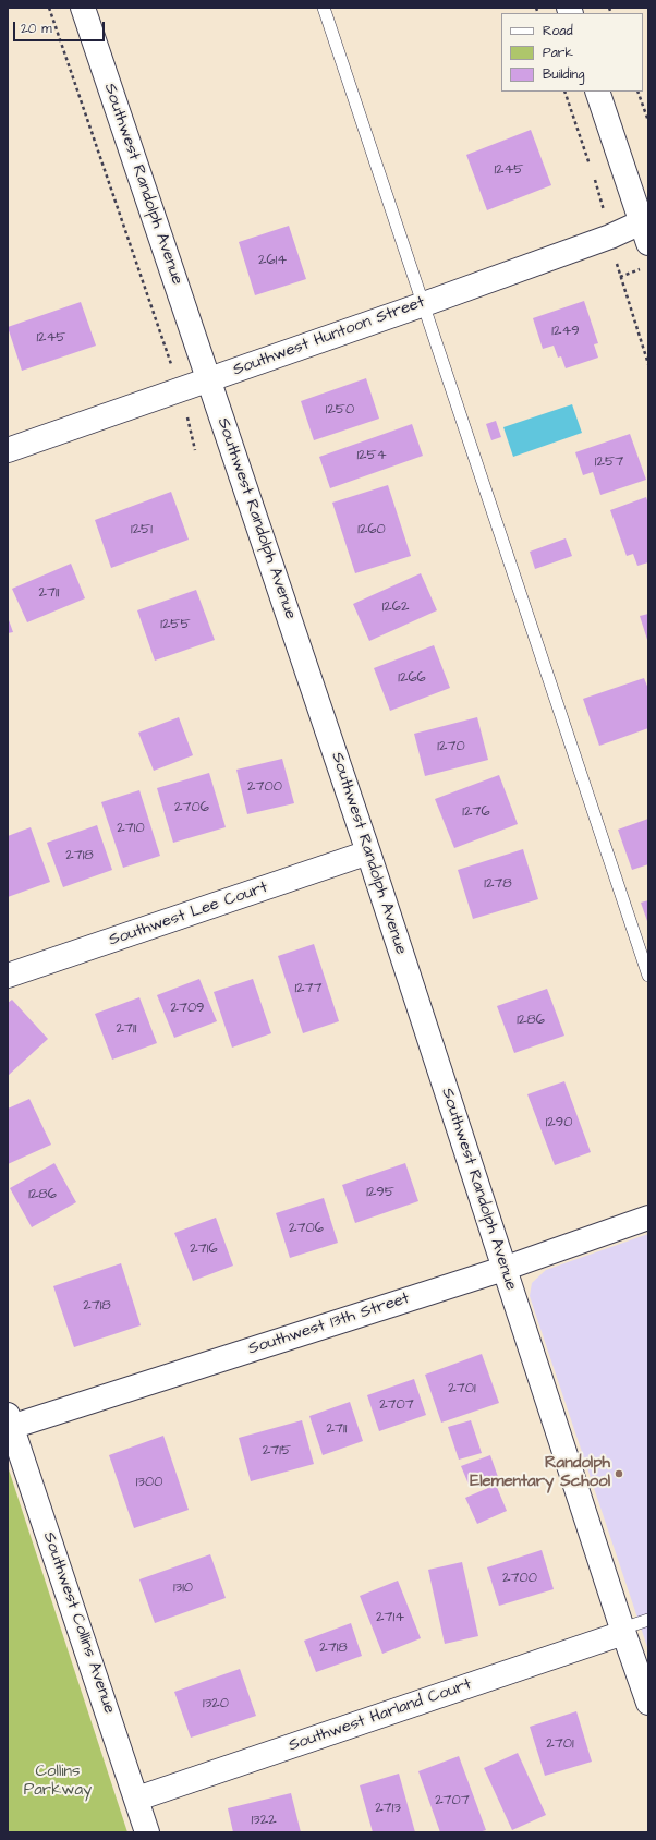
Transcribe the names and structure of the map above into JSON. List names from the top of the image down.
{
  "streets": {
    "street": [
      "Southwest Randolph Avenue",
      "Southwest Huntoon Street",
      "Southwest Lee Court",
      "Southwest 13th Street",
      "Southwest Collins Avenue",
      "Southwest Harland Court"
    ]
  },
  "crossings": [
    ["Southwest Randolph Avenue", "Southwest Huntoon Street"],
    ["Southwest Randolph Avenue", "Southwest Lee Court"],
    ["Southwest Randolph Avenue", "Southwest 13th Street"],
    ["Southwest Randolph Avenue", "Southwest Harland Court"],
    ["Southwest 13th Street", "Southwest Collins Avenue"],
    ["Southwest Collins Avenue", "Southwest Harland Court"]
  ],
  "parks": ["Collins Parkway"],
  "places": ["Randolph Elementary School"],
  "house_numbers": [
    "1245",
    "2614",
    "1249",
    "1245",
    "1250",
    "1254",
    "1257",
    "1251",
    "1260",
    "2711",
    "1262",
    "1255",
    "1266",
    "1270",
    "2700",
    "2706",
    "1276",
    "2710",
    "2718",
    "1278",
    "1277",
    "2709",
    "1286",
    "2711",
    "1290",
    "1295",
    "1286",
    "2706",
    "2716",
    "2718",
    "2701",
    "2707",
    "2711",
    "2715",
    "1300",
    "2700",
    "1310",
    "2714",
    "2718",
    "1320",
    "2701",
    "2707",
    "2713",
    "1322"
  ],
  "legend": ["Road", "Park", "Building"],
  "scale_bar": "20 m"
}
